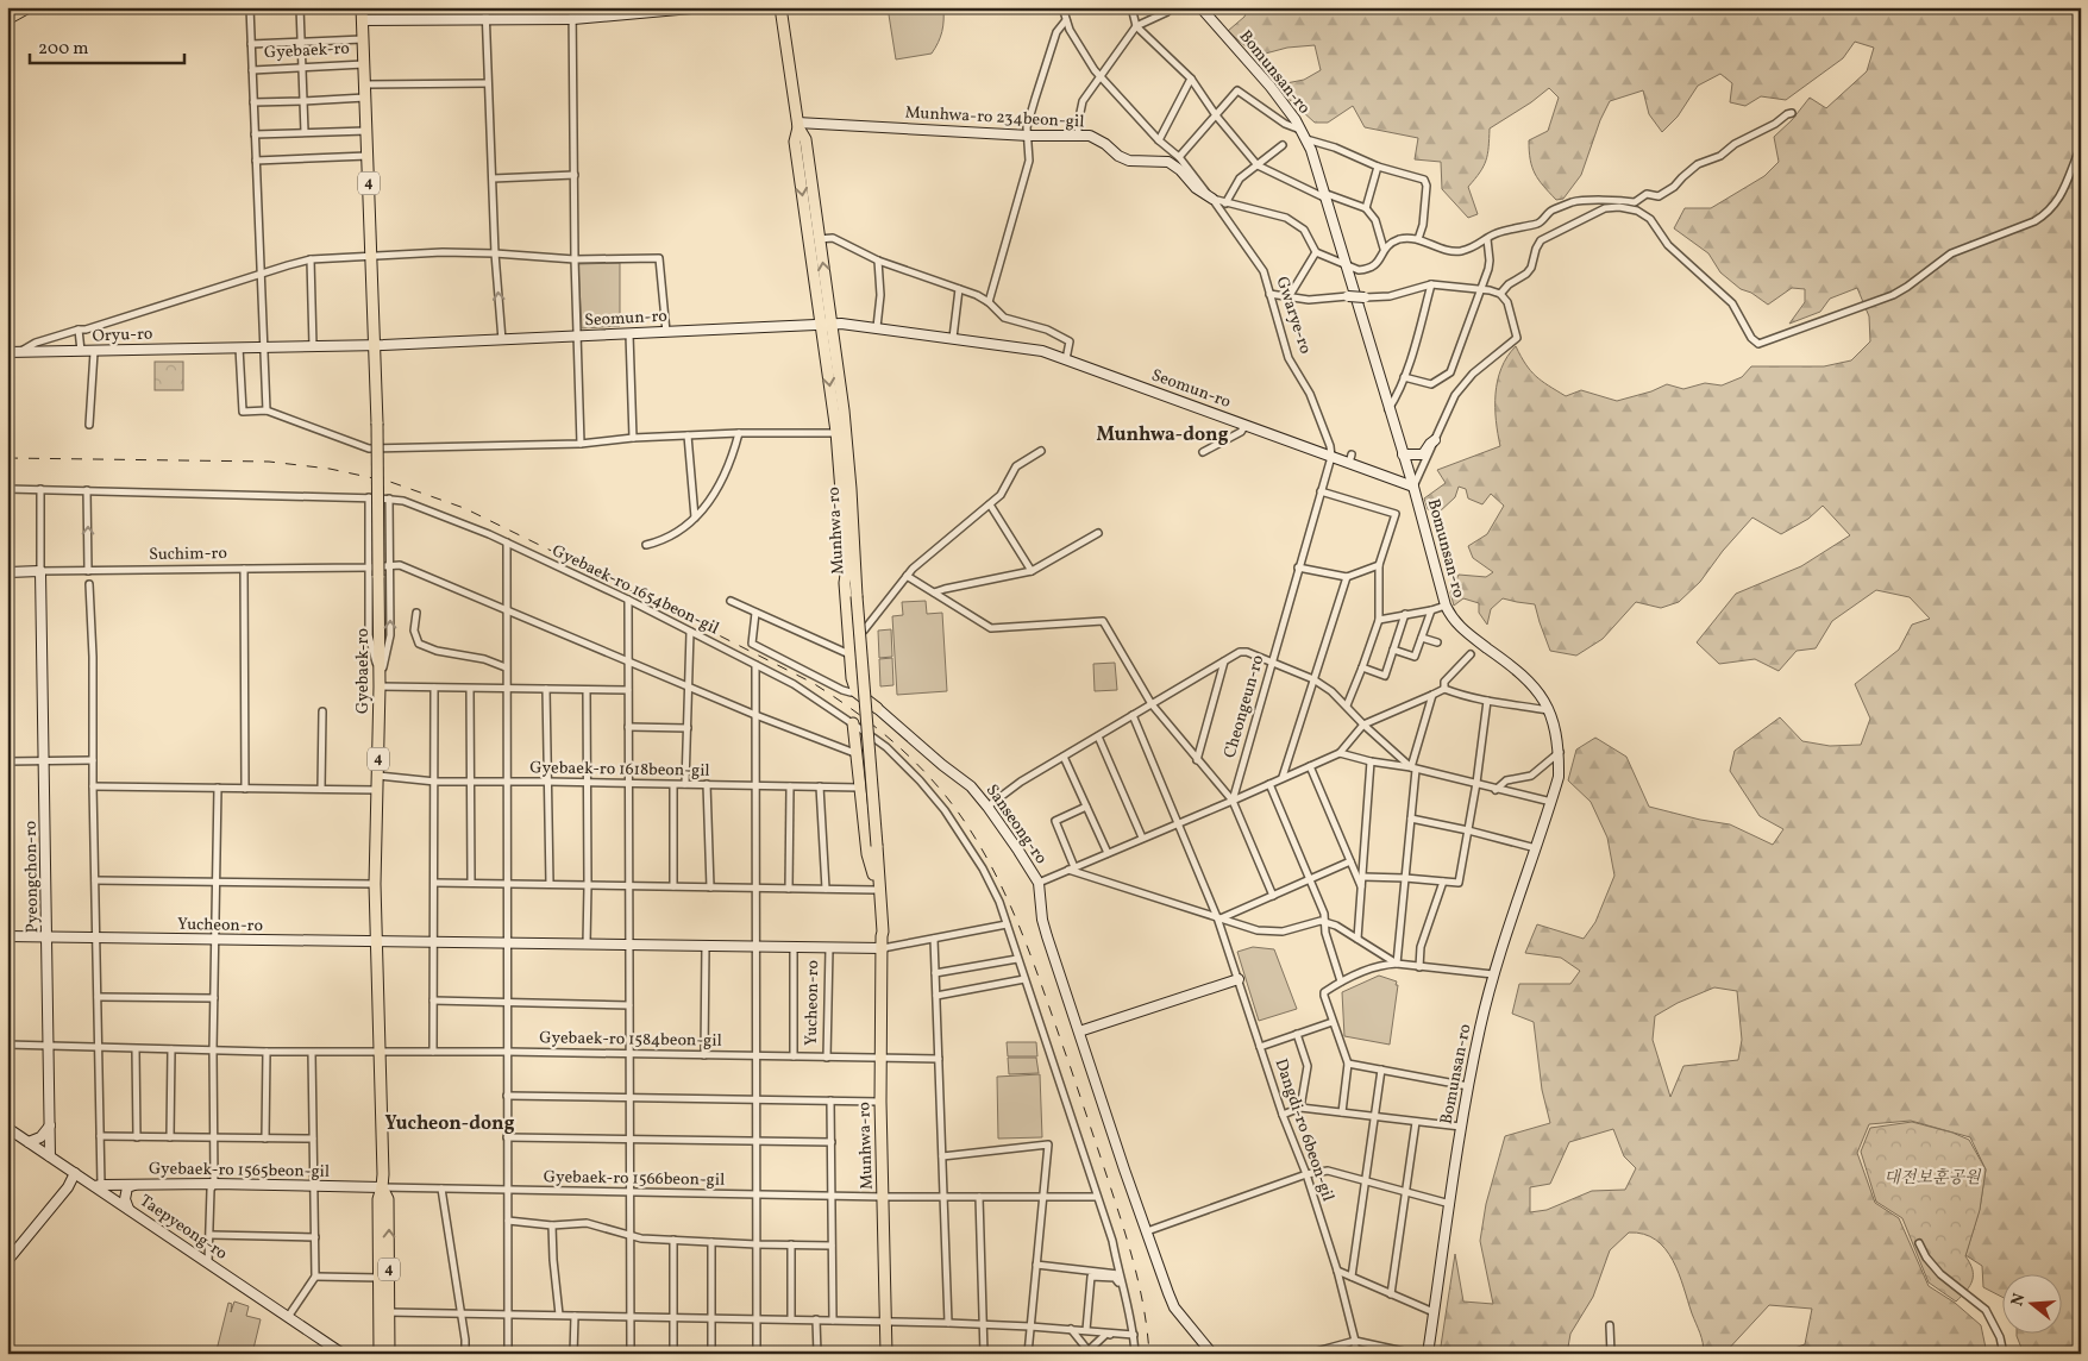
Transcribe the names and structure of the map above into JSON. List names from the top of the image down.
{
  "streets": {
    "main road": [
      "Gyebaek-ro",
      "Bomunsan-ro",
      "Munhwa-ro 234beon-gil",
      "4",
      "Seomun-ro",
      "Oryu-ro",
      "Munhwa-ro",
      "Suchim-ro",
      "Sanseong-ro",
      "Pyeongchon-ro",
      "Yucheon-ro",
      "Gyebaek-ro 1565beon-gil",
      "Taepyeong-ro"
    ],
    "street": [
      "Gwarye-ro",
      "Gyebaek-ro 1654beon-gil",
      "Cheongeun-ro",
      "Gyebaek-ro 1618beon-gil",
      "Gyebaek-ro 1584beon-gil",
      "Dangdi-ro 6beon-gil",
      "Gyebaek-ro 1566beon-gil"
    ]
  },
  "crossings": [
    ["Gyebaek-ro", "Seomun-ro"],
    ["Gyebaek-ro", "Oryu-ro"],
    ["Gyebaek-ro", "Gyebaek-ro 1618beon-gil"],
    ["Gyebaek-ro", "Yucheon-ro"],
    ["Gyebaek-ro", "Gyebaek-ro 1584beon-gil"],
    ["Gyebaek-ro", "Gyebaek-ro 1565beon-gil"],
    ["Gyebaek-ro", "Gyebaek-ro 1566beon-gil"],
    ["Bomunsan-ro", "Seomun-ro"],
    ["Munhwa-ro 234beon-gil", "Gwarye-ro"],
    ["Munhwa-ro 234beon-gil", "Munhwa-ro"],
    ["Gwarye-ro", "Seomun-ro"],
    ["Gwarye-ro", "Cheongeun-ro"],
    ["Seomun-ro", "Oryu-ro"],
    ["Seomun-ro", "Munhwa-ro"],
    ["Seomun-ro", "Cheongeun-ro"],
    ["Munhwa-ro", "Yucheon-ro"],
    ["Munhwa-ro", "Gyebaek-ro 1584beon-gil"],
    ["Munhwa-ro", "Gyebaek-ro 1566beon-gil"],
    ["Suchim-ro", "Pyeongchon-ro"],
    ["Gyebaek-ro 1654beon-gil", "Pyeongchon-ro"],
    ["Gyebaek-ro 1654beon-gil", "Gyebaek-ro 1566beon-gil"],
    ["Pyeongchon-ro", "Yucheon-ro"],
    ["Pyeongchon-ro", "Gyebaek-ro 1584beon-gil"],
    ["Pyeongchon-ro", "Taepyeong-ro"],
    ["Yucheon-ro", "Gyebaek-ro 1584beon-gil"],
    ["Gyebaek-ro 1565beon-gil", "Gyebaek-ro 1566beon-gil"],
    ["Gyebaek-ro 1565beon-gil", "Taepyeong-ro"]
  ],
  "districts": ["Munhwa-dong", "Yucheon-dong"],
  "parks": ["대전보훈공원"],
  "scale_bar": "200 m",
  "north": "left"
}
